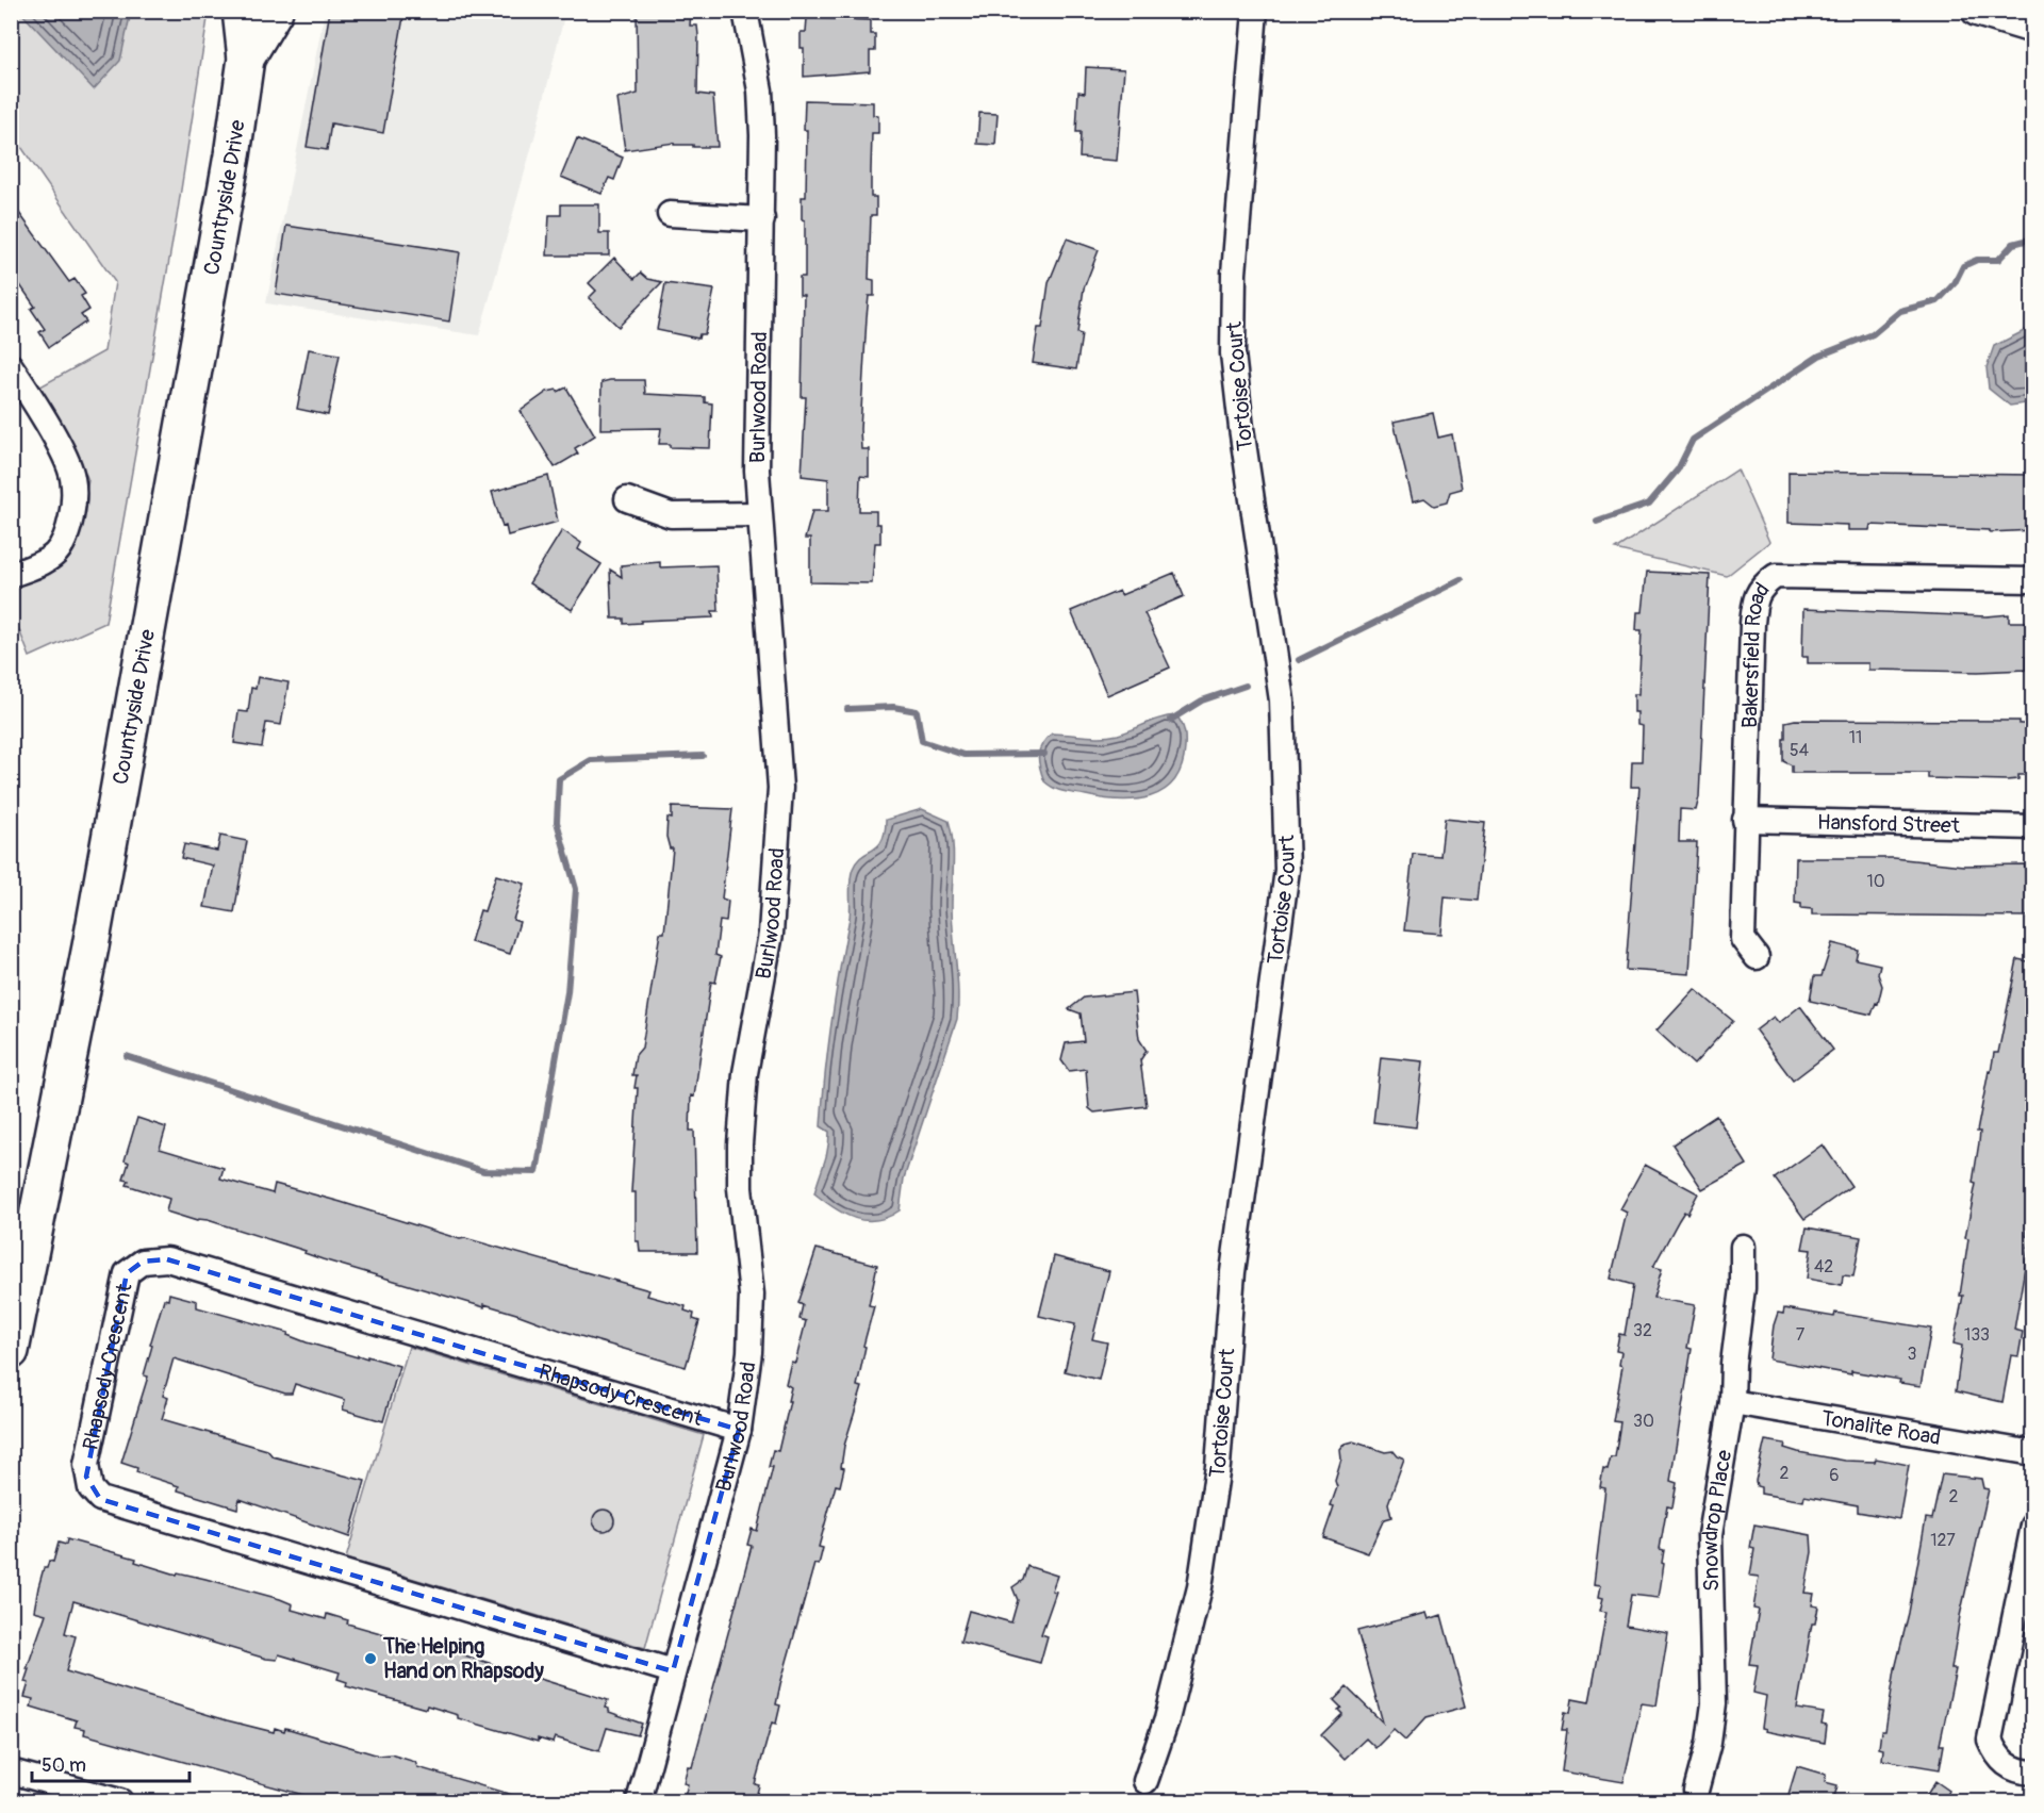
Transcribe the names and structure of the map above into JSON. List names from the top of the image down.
{
  "streets": {
    "main road": ["Countryside Drive"],
    "street": [
      "Tortoise Court",
      "Burlwood Road",
      "Bakersfield Road",
      "Hansford Street",
      "Rhapsody Crescent",
      "Tonalite Road",
      "Snowdrop Place"
    ]
  },
  "crossings": [
    ["Burlwood Road", "Rhapsody Crescent"],
    ["Bakersfield Road", "Hansford Street"],
    ["Tonalite Road", "Snowdrop Place"]
  ],
  "places": ["The Helping Hand on Rhapsody"],
  "house_numbers": [
    "11",
    "54",
    "10",
    "42",
    "32",
    "7",
    "133",
    "3",
    "30",
    "2",
    "6",
    "2",
    "127"
  ],
  "scale_bar": "50 m"
}
